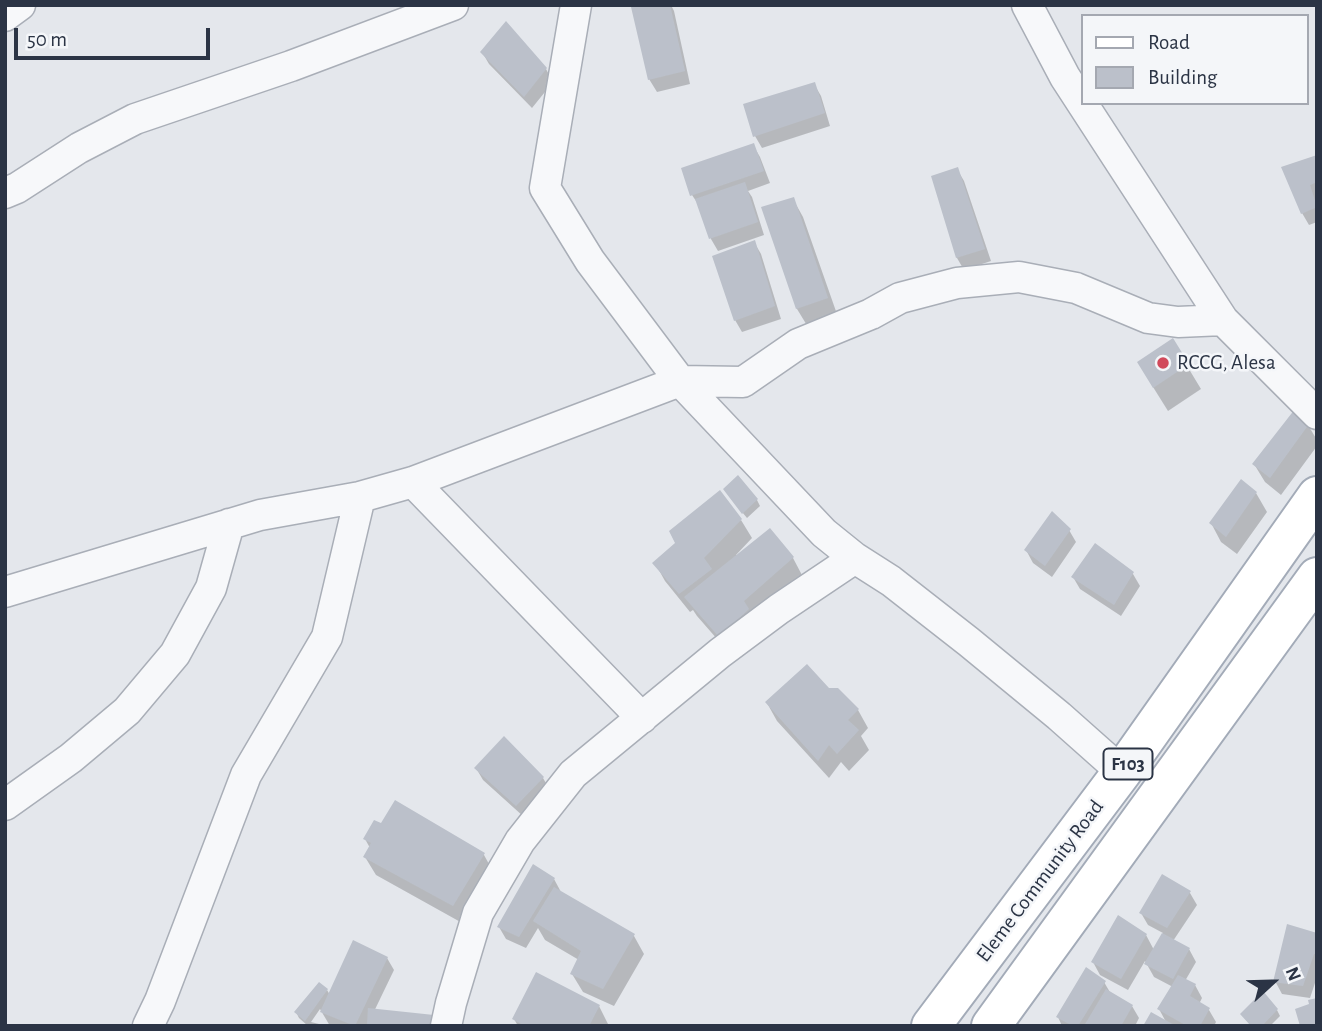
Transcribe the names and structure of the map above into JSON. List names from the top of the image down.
{
  "streets": {
    "main road": ["F103", "Eleme Community Road"]
  },
  "places": ["RCCG, Alesa"],
  "legend": ["Road", "Building"],
  "scale_bar": "50 m",
  "north": "right"
}
